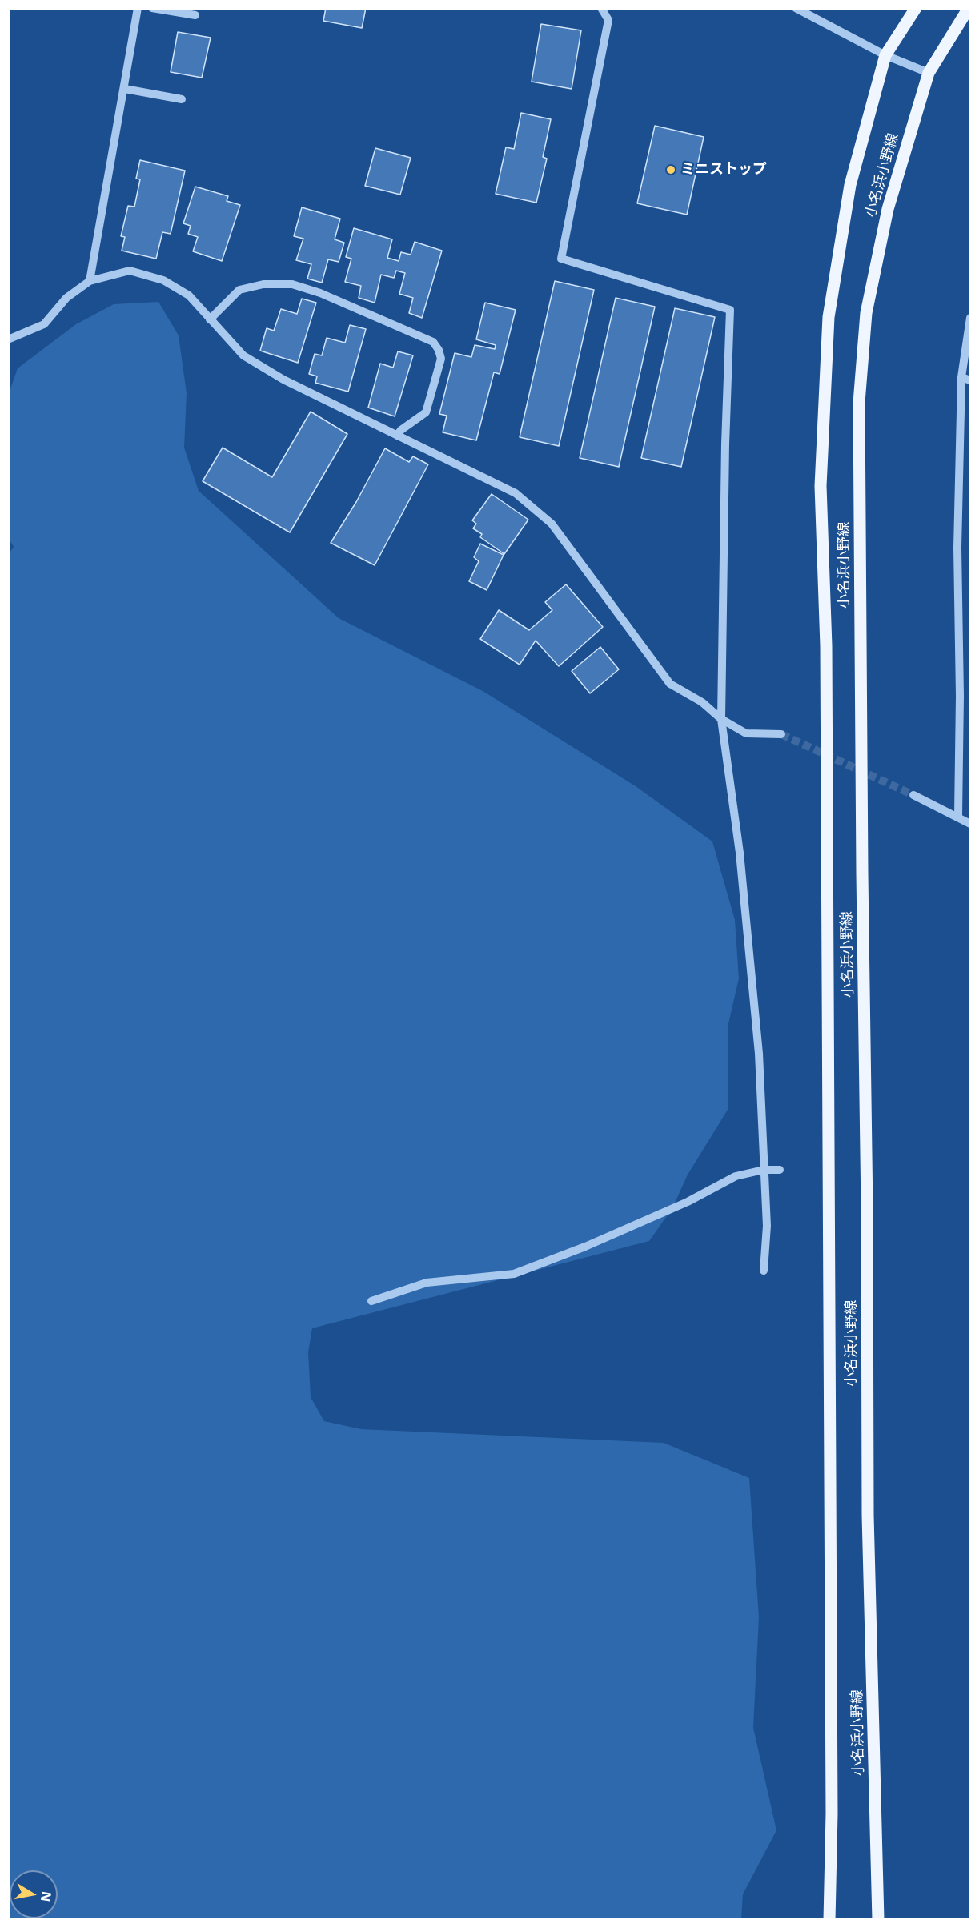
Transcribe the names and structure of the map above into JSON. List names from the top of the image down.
{
  "streets": {
    "main road": ["小名浜小野線"]
  },
  "places": ["ミニストップ"],
  "north": "right"
}
